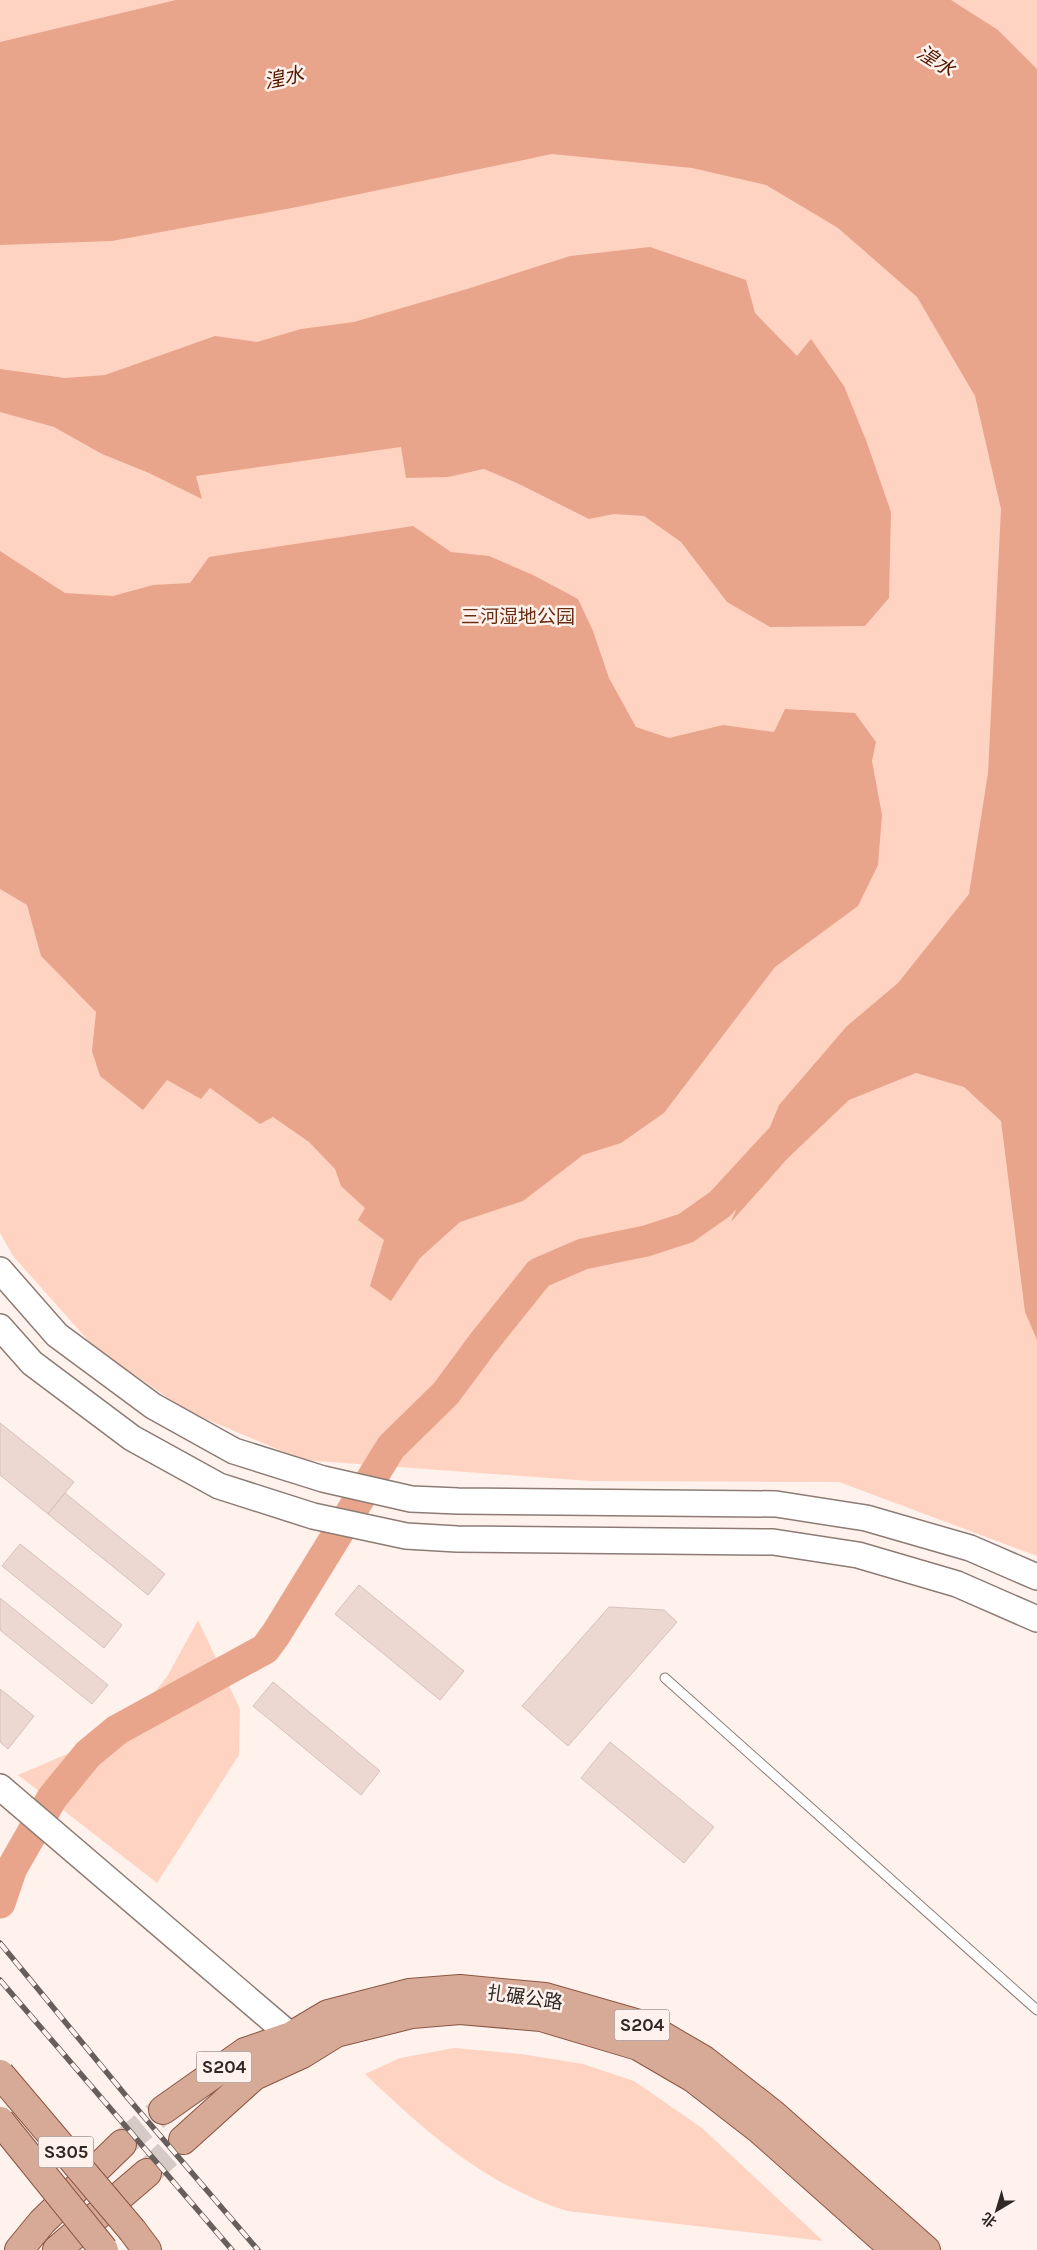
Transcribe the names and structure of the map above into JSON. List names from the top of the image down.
{
  "streets": {
    "main road": ["扎碾公路", "S204", "S305"]
  },
  "water": ["湟水"],
  "parks": ["三河湿地公园"],
  "north": "bottom left"
}
